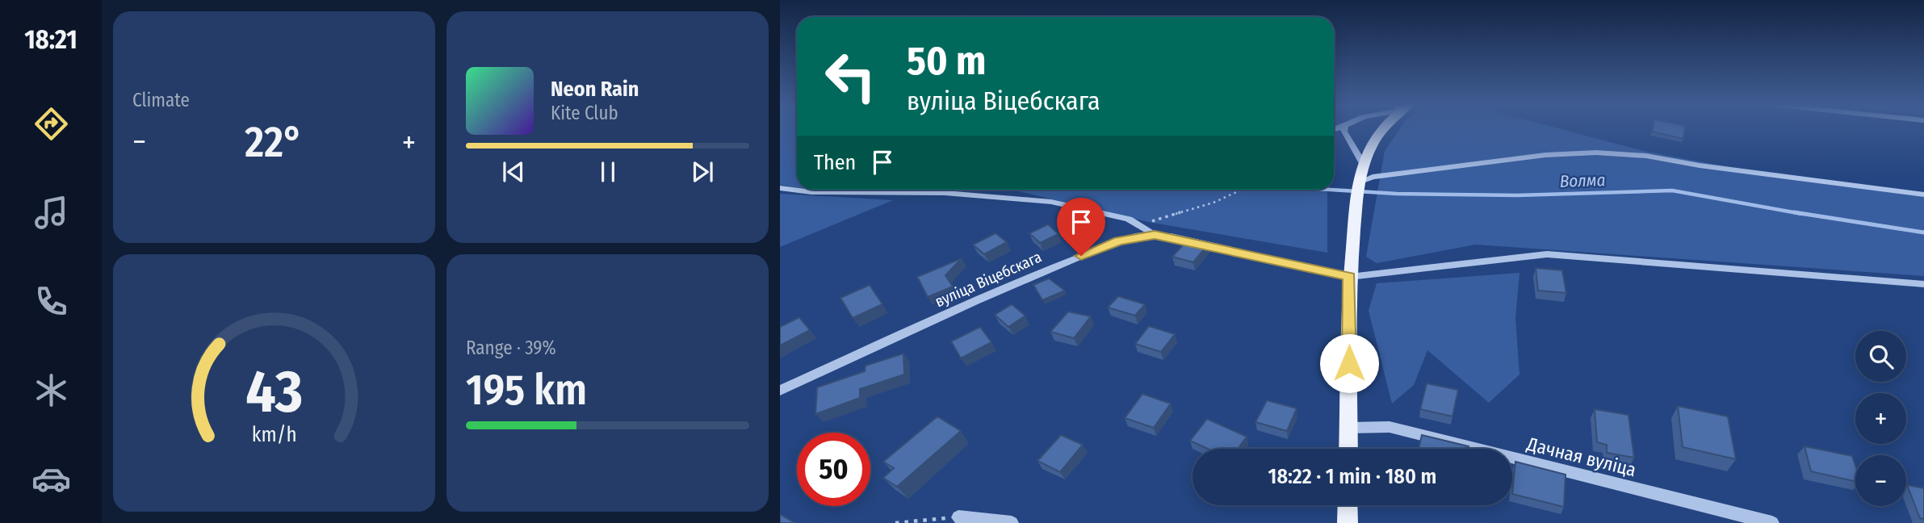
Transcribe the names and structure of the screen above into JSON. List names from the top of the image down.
{
  "streets": {
    "street": ["вуліца Віцебскага", "Дачная вуліца"]
  },
  "water": ["Волма"],
  "page": {
    "tabs": "18:21",
    "tile": [
      "Climate",
      ["Range · 39%", "195 km"]
    ],
    "turn": ["50 m", "вуліца Віцебскага"],
    "song": ["Neon Rain", "Kite Club"],
    "heat": ["−", "22°", "+"],
    "then": "Then",
    "map_buttons": ["+", "−"],
    "limit": "50",
    "trip": "18:22 · 1 min · 180 m",
    "gauge": ["43", "km/h"]
  }
}
